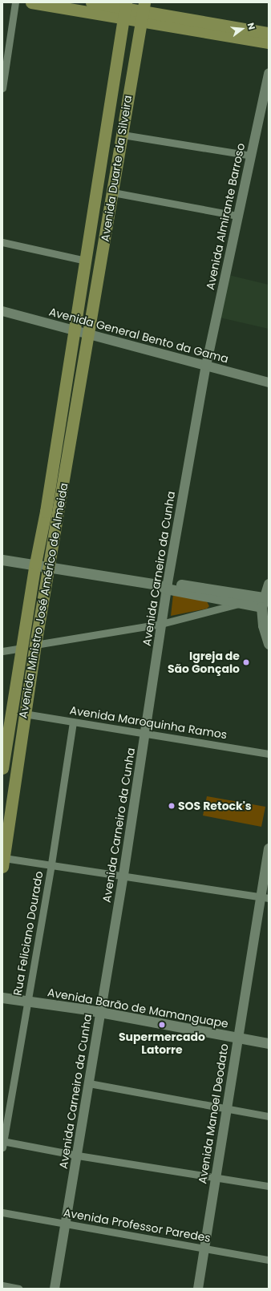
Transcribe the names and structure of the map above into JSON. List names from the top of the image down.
{
  "streets": {
    "main road": ["Avenida Duarte da Silveira", "Avenida Ministro José Américo de Almeida", "Avenida Barão de Mamanguape"],
    "street": [
      "Avenida Almirante Barroso",
      "Avenida General Bento da Gama",
      "Avenida Carneiro da Cunha",
      "Avenida Maroquinha Ramos",
      "Rua Feliciano Dourado",
      "Avenida Manoel Deodato",
      "Avenida Professor Paredes"
    ]
  },
  "crossings": [
    ["Avenida Duarte da Silveira", "Avenida General Bento da Gama"],
    ["Avenida Duarte da Silveira", "Avenida Ministro José Américo de Almeida"],
    ["Avenida Almirante Barroso", "Avenida General Bento da Gama"],
    ["Avenida Almirante Barroso", "Avenida Carneiro da Cunha"],
    ["Avenida General Bento da Gama", "Avenida Carneiro da Cunha"],
    ["Avenida General Bento da Gama", "Avenida Ministro José Américo de Almeida"],
    ["Avenida Carneiro da Cunha", "Avenida Maroquinha Ramos"],
    ["Avenida Carneiro da Cunha", "Avenida Barão de Mamanguape"],
    ["Avenida Carneiro da Cunha", "Avenida Professor Paredes"],
    ["Avenida Ministro José Américo de Almeida", "Avenida Maroquinha Ramos"],
    ["Avenida Maroquinha Ramos", "Rua Feliciano Dourado"],
    ["Rua Feliciano Dourado", "Avenida Barão de Mamanguape"],
    ["Avenida Barão de Mamanguape", "Avenida Manoel Deodato"],
    ["Avenida Manoel Deodato", "Avenida Professor Paredes"]
  ],
  "places": ["Igreja de São Gonçalo", "SOS Retock's", "Supermercado Latorre"],
  "north": "right"
}
